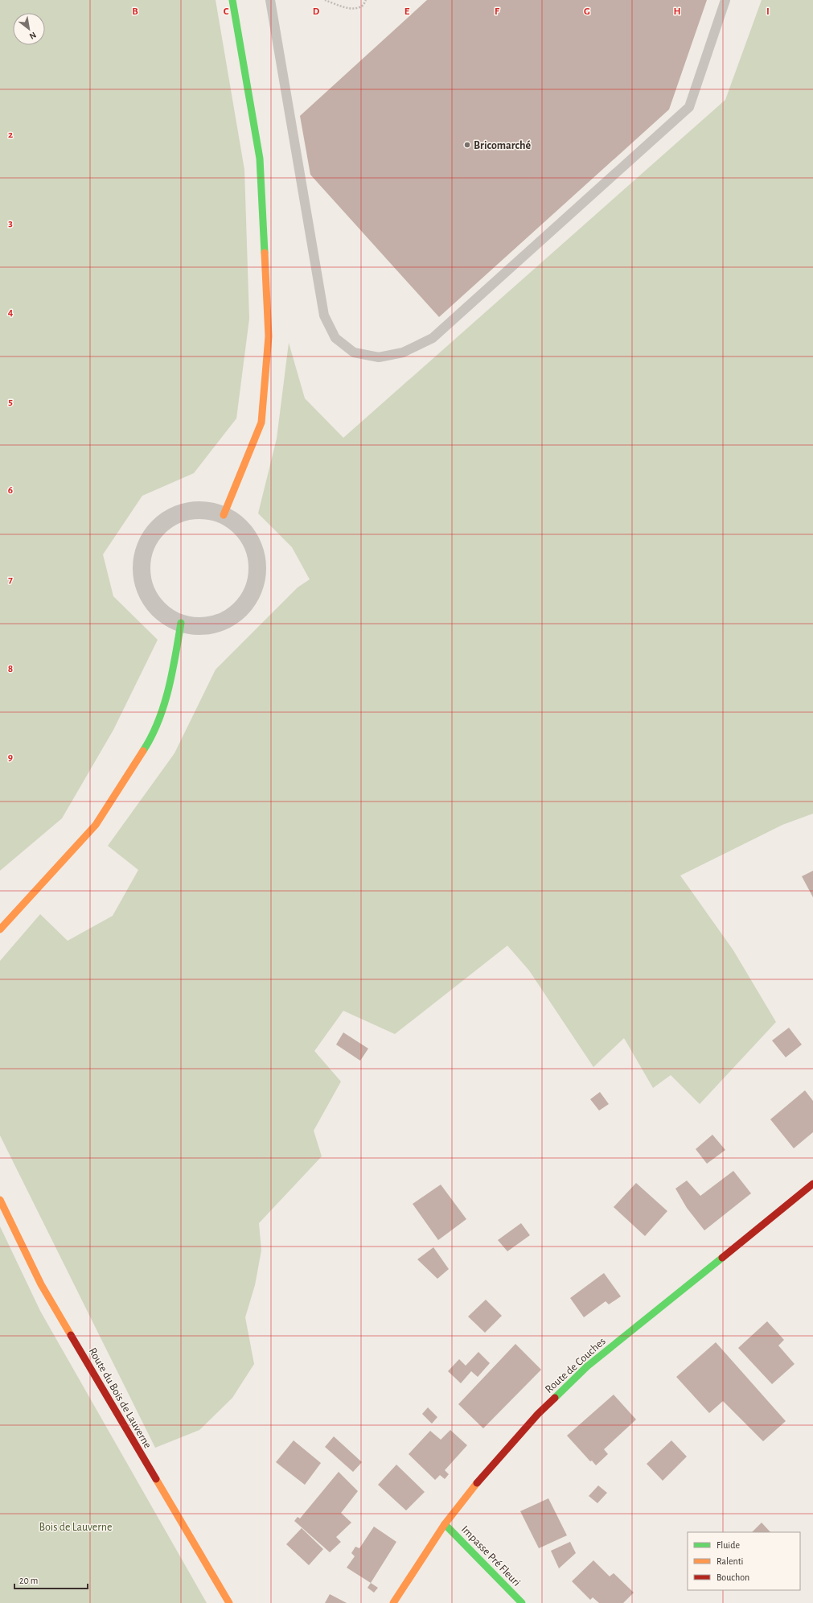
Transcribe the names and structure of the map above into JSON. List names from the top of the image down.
{
  "streets": {
    "street": ["Route de Couches", "Route du Bois de Lauverne", "Impasse Pré Fleuri"]
  },
  "crossings": [
    ["Route de Couches", "Impasse Pré Fleuri"]
  ],
  "parks": ["Bois de Lauverne"],
  "places": ["Bricomarché"],
  "legend": ["Fluide", "Ralenti", "Bouchon"],
  "scale_bar": "20 m",
  "north": "bottom right",
  "grid": {
    "columns": [
      "B",
      "C",
      "D",
      "E",
      "F",
      "G",
      "H",
      "I"
    ],
    "rows": [
      "2",
      "3",
      "4",
      "5",
      "6",
      "7",
      "8",
      "9"
    ]
  }
}
